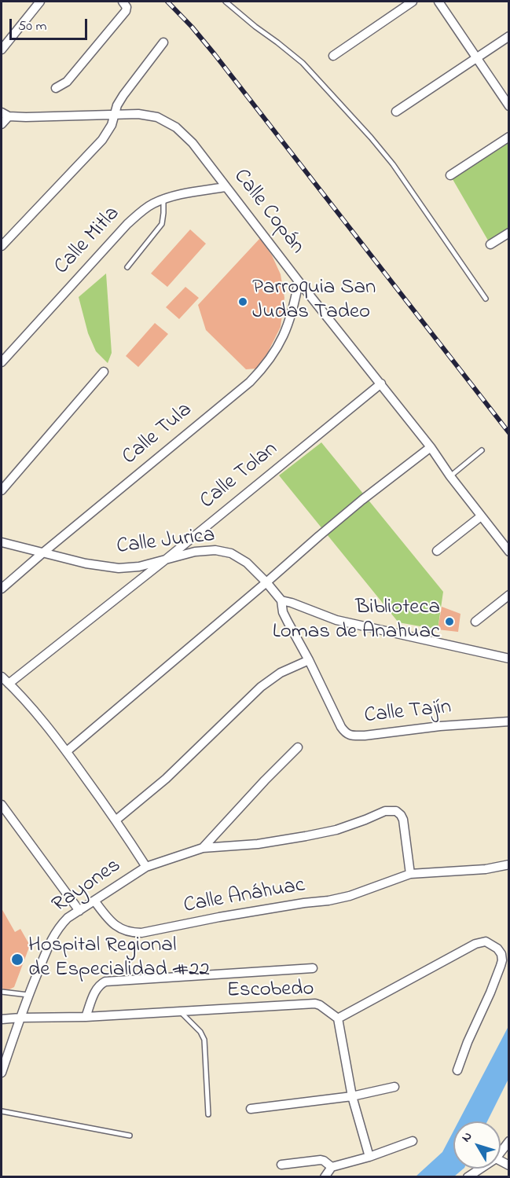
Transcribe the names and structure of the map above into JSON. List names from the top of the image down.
{
  "streets": {
    "street": [
      "Calle Copán",
      "Calle Mitla",
      "Calle Tula",
      "Calle Tolan",
      "Calle Jurica",
      "Calle Tajín",
      "Rayones",
      "Calle Anáhuac",
      "Escobedo"
    ]
  },
  "crossings": [
    ["Calle Copán", "Calle Mitla"],
    ["Calle Copán", "Calle Tula"],
    ["Calle Copán", "Calle Tolan"],
    ["Calle Tula", "Calle Jurica"],
    ["Calle Tolan", "Calle Jurica"],
    ["Calle Jurica", "Calle Tajín"],
    ["Rayones", "Calle Anáhuac"],
    ["Rayones", "Escobedo"]
  ],
  "places": ["Parroquia San Judas Tadeo", "Biblioteca Lomas de Anahuac", "Hospital Regional de Especialidad #22"],
  "scale_bar": "50 m",
  "north": "top left"
}
